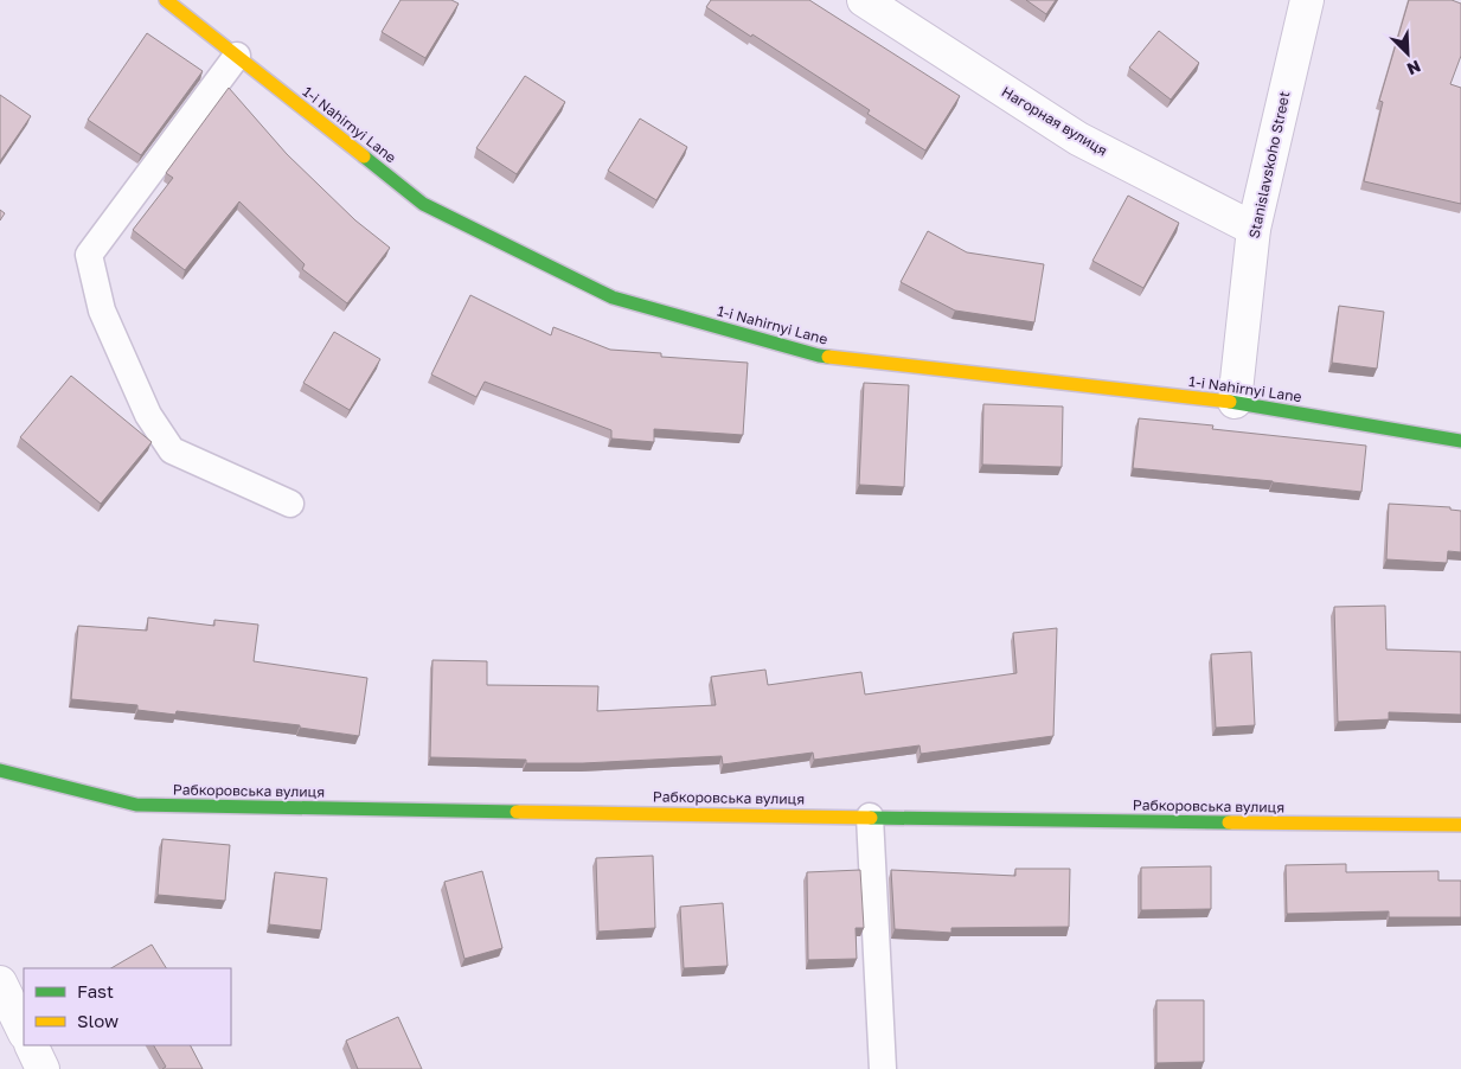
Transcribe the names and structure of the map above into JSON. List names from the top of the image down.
{
  "streets": {
    "street": [
      "Нагорная вулиця",
      "1-i Nahirnyi Lane",
      "Stanislavskoho Street",
      "Рабкоровська вулиця"
    ]
  },
  "crossings": [
    ["Нагорная вулиця", "Stanislavskoho Street"],
    ["1-i Nahirnyi Lane", "Stanislavskoho Street"]
  ],
  "legend": ["Fast", "Slow"],
  "north": "bottom right"
}
